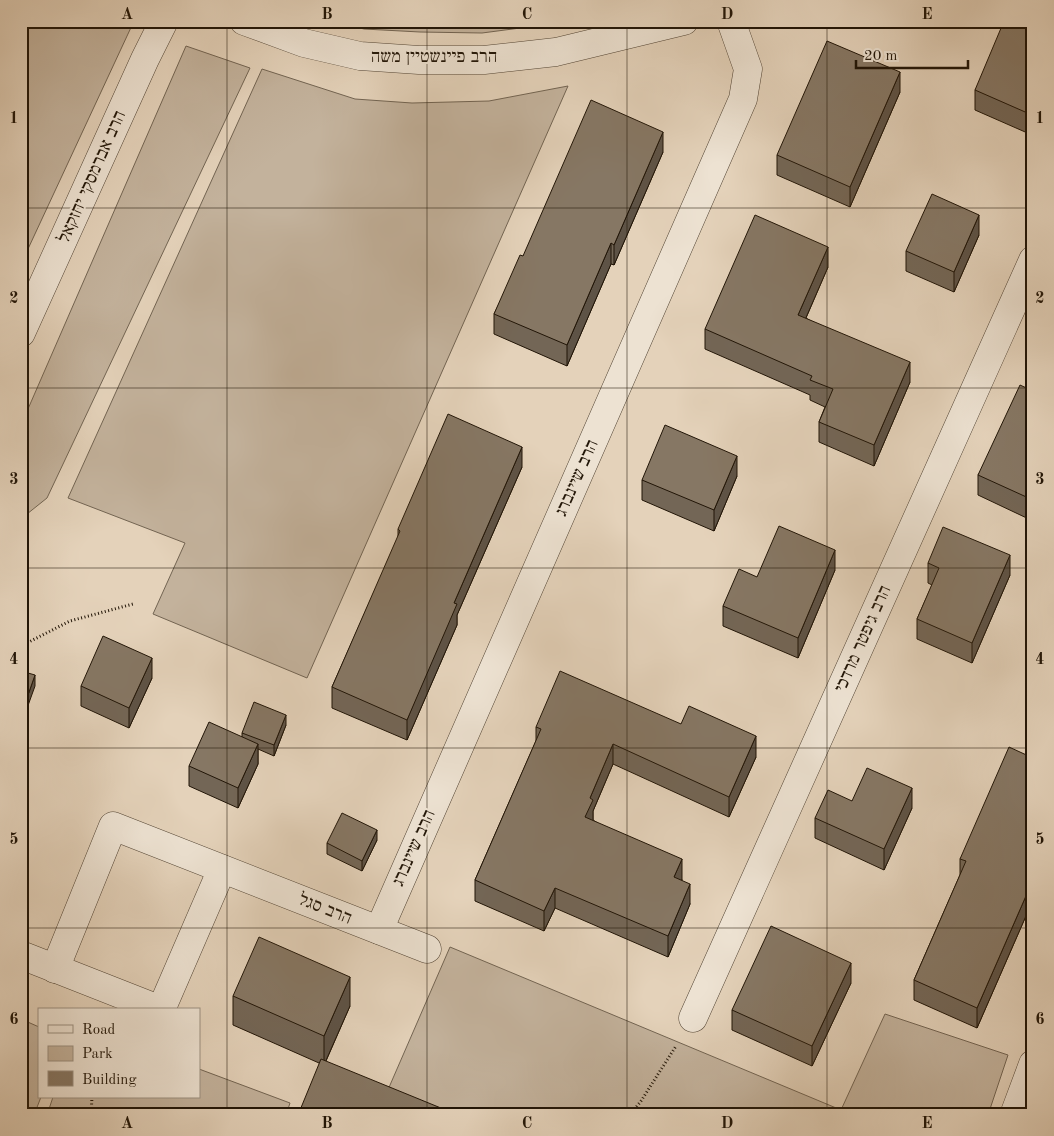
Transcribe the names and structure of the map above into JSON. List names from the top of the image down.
{
  "streets": {
    "street": [
      "הרב פיינשטיין משה",
      "הרב אברמסקי יחזקאל",
      "הרב שיינברג",
      "הרב גיפטר מרדכי",
      "הרב סגל"
    ]
  },
  "crossings": [
    ["הרב שיינברג", "הרב סגל"]
  ],
  "legend": ["Road", "Park", "Building"],
  "scale_bar": "20 m",
  "grid": {
    "columns": [
      "A",
      "B",
      "C",
      "D",
      "E"
    ],
    "rows": [
      "1",
      "2",
      "3",
      "4",
      "5",
      "6"
    ]
  }
}
